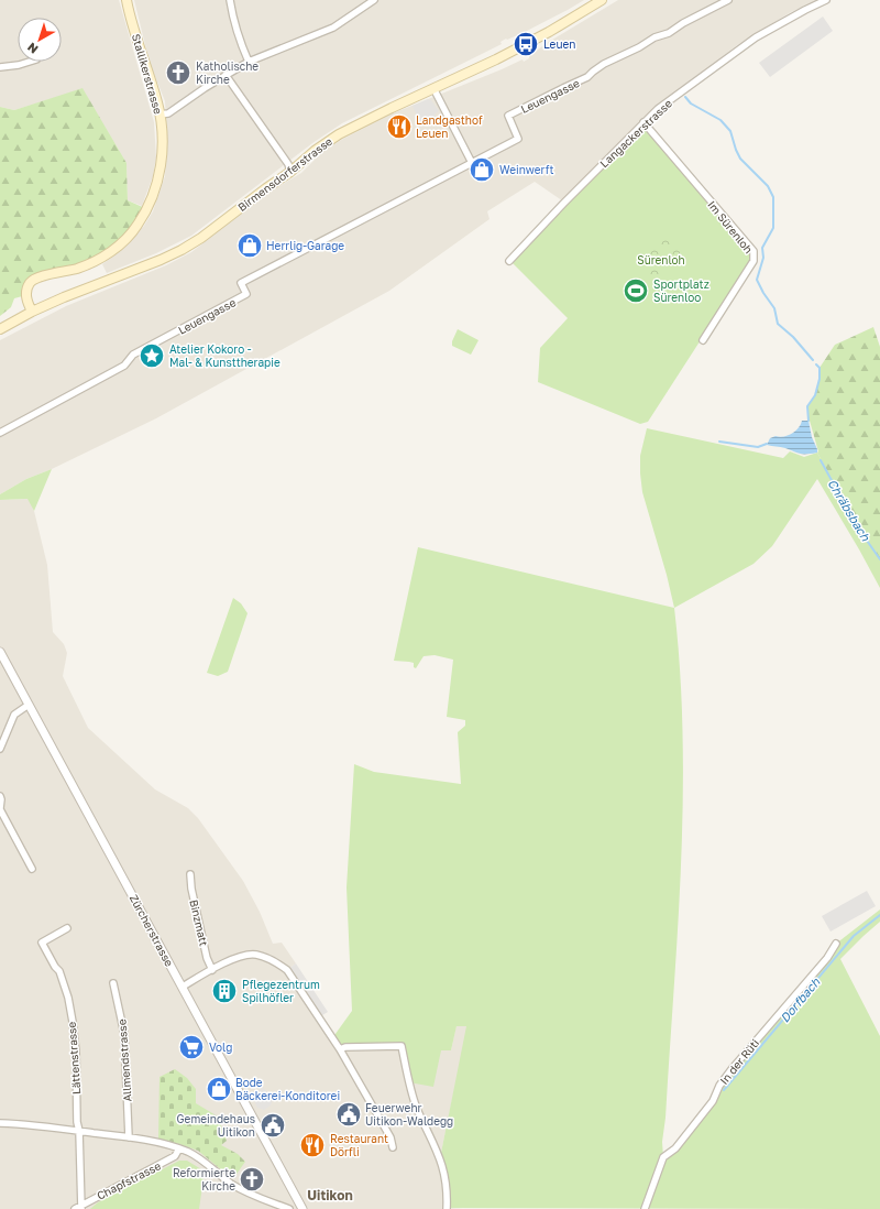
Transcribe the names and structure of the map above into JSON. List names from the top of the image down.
{
  "streets": {
    "main road": ["Stallikerstrasse", "Birmensdorferstrasse"],
    "street": [
      "Leuengasse",
      "Langackerstrasse",
      "Im Sürenloh",
      "Binzmatt",
      "Zürcherstrasse",
      "Lättenstrasse",
      "Allmendstrasse",
      "In der Rüti",
      "Chapfstrasse"
    ]
  },
  "crossings": [
    ["Stallikerstrasse", "Birmensdorferstrasse"],
    ["Langackerstrasse", "Im Sürenloh"],
    ["Lättenstrasse", "Chapfstrasse"]
  ],
  "districts": ["Uitikon"],
  "water": ["Chräbsbach", "Dorfbach"],
  "parks": ["Sürenloh"],
  "places": {
    "bus stop": ["Leuen"],
    "church": ["Katholische Kirche", "Reformierte Kirche"],
    "restaurant": ["Landgasthof Leuen", "Restaurant Dörfli"],
    "shop": ["Weinwerft", "Herrlig-Garage", "Bode Bäckerei-Konditorei"],
    "sports": ["Sportplatz Sürenloo"],
    "place": ["Atelier Kokoro - Mal- & Kunsttherapie"],
    "building": ["Pflegezentrum Spilhöfler"],
    "supermarket": ["Volg"],
    "public building": ["Feuerwehr Uitikon-Waldegg", "Gemeindehaus Uitikon"]
  },
  "north": "bottom left"
}
